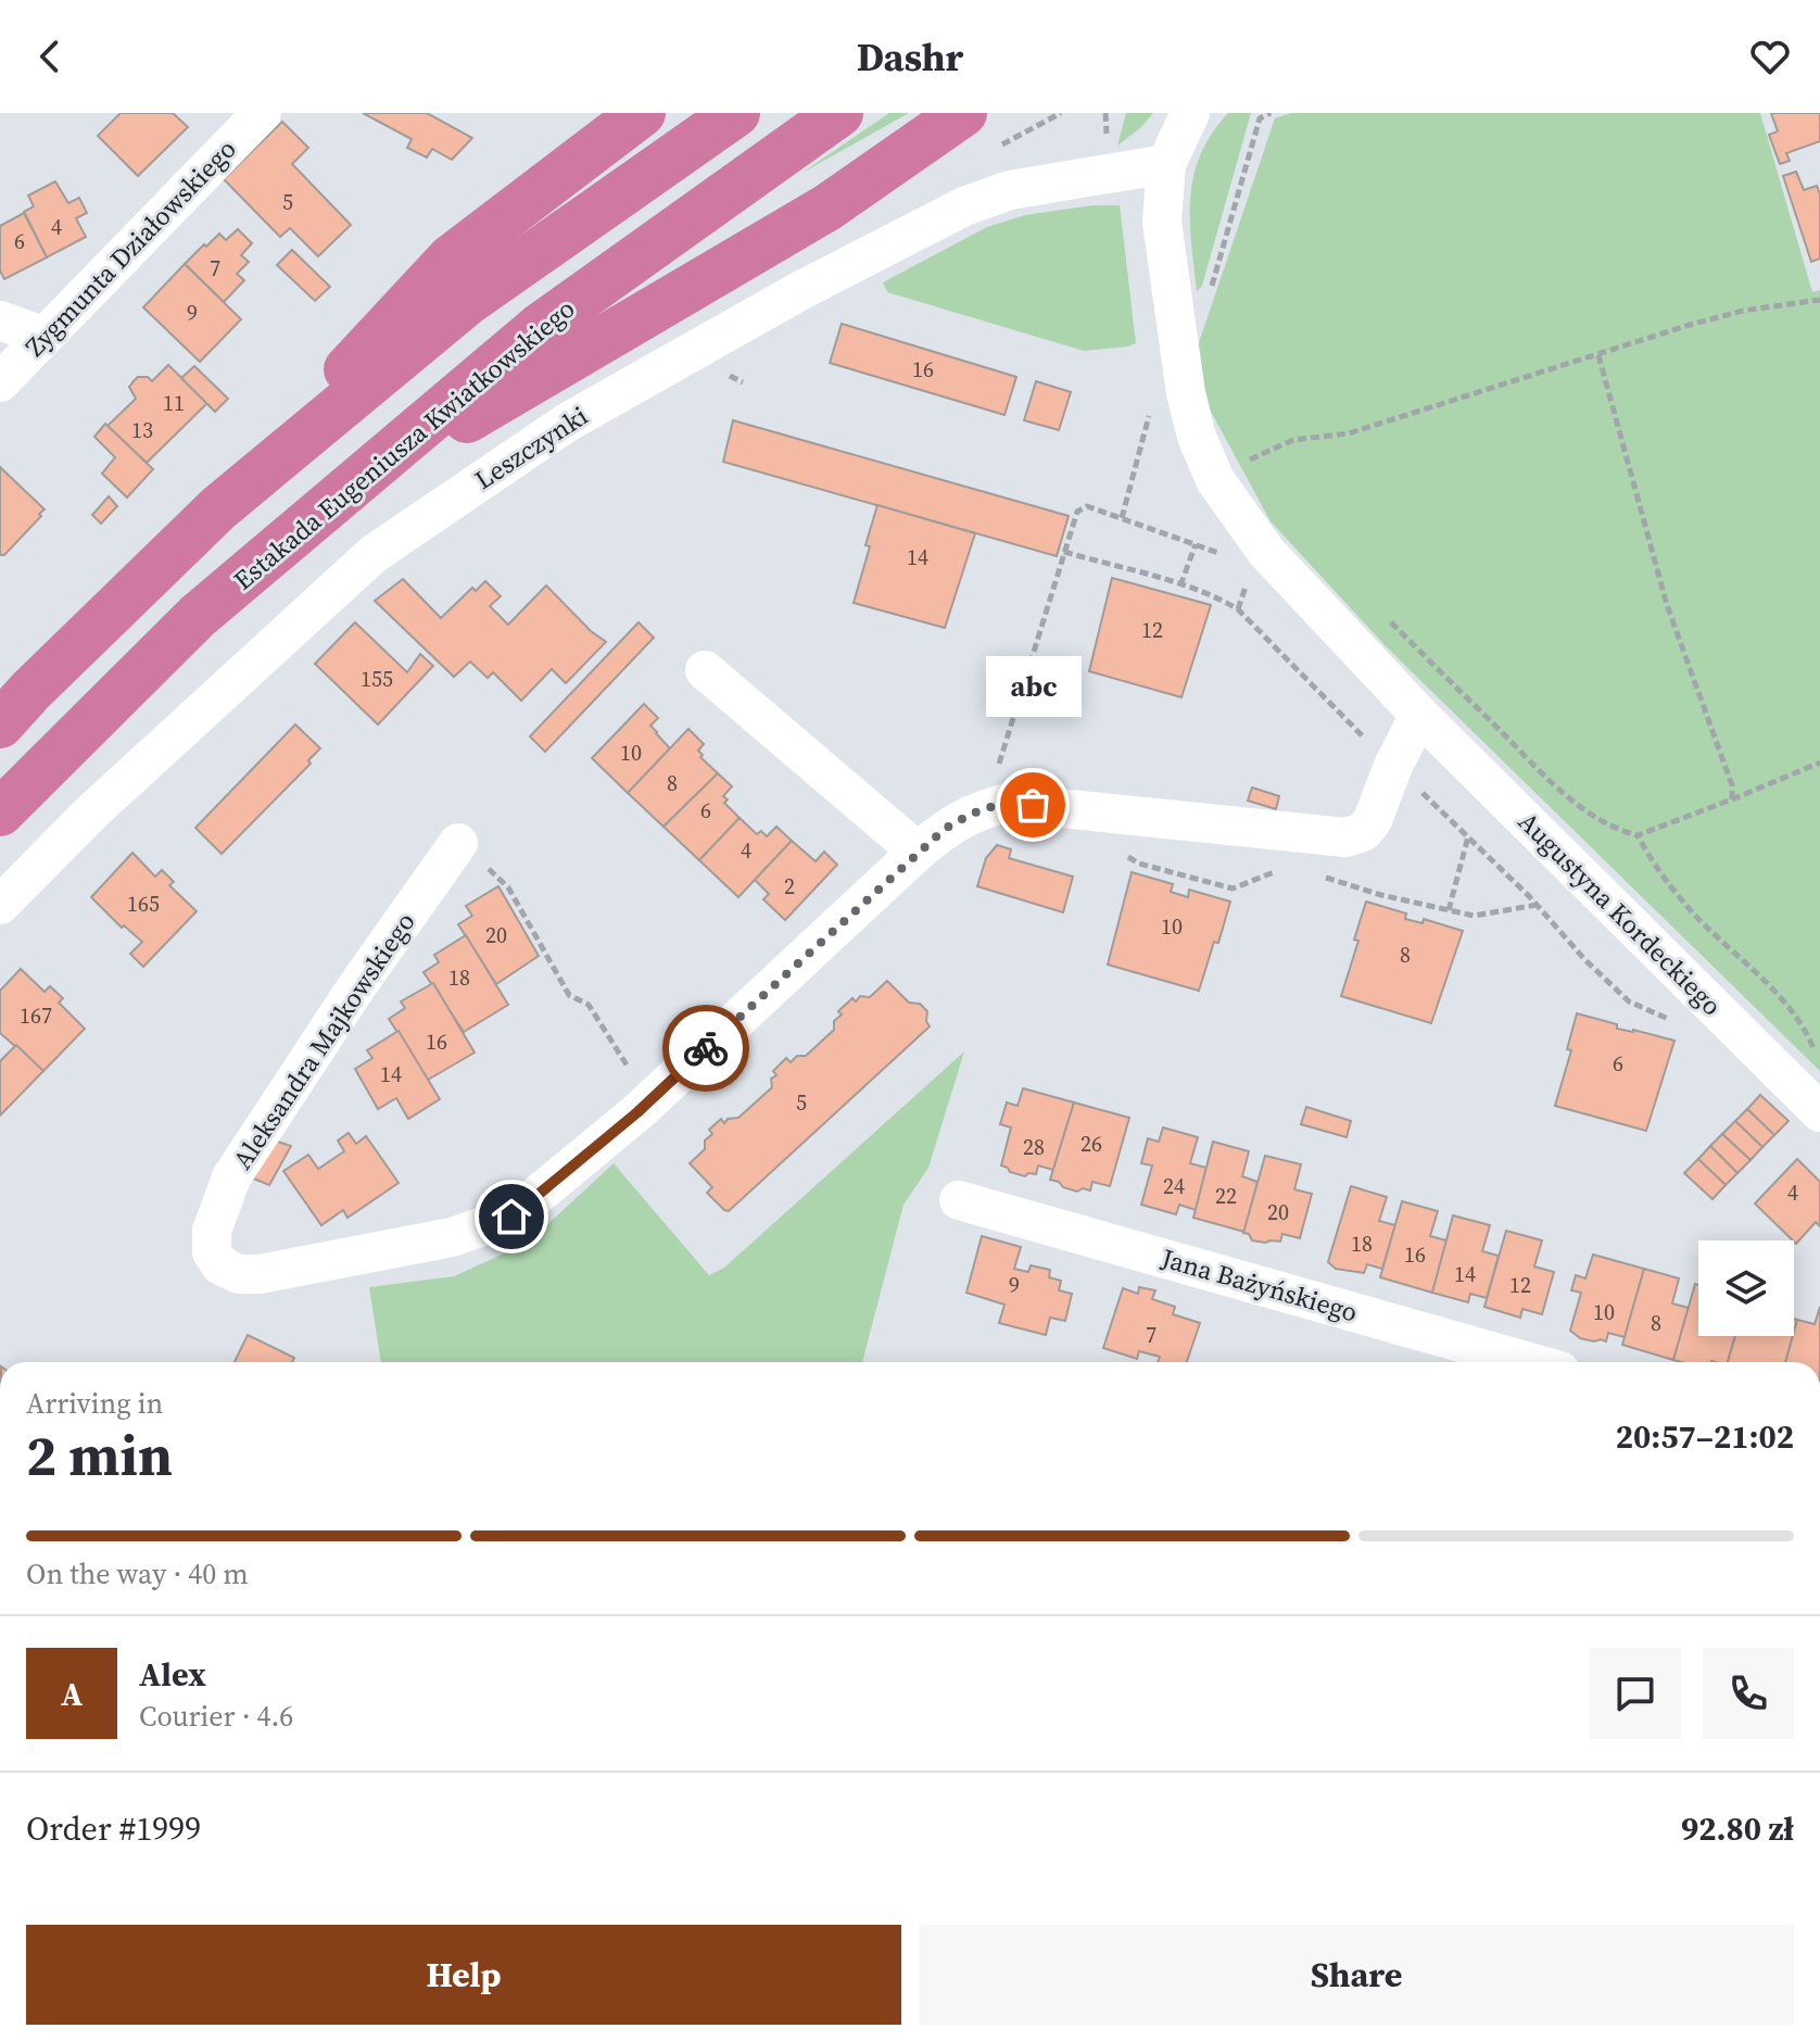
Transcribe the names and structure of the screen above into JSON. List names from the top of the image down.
{
  "streets": {
    "highway": ["Estakada Eugeniusza Kwiatkowskiego"],
    "street": [
      "Zygmunta Działowskiego",
      "Leszczynki",
      "Augustyna Kordeckiego",
      "Aleksandra Majkowskiego",
      "Jana Bażyńskiego"
    ]
  },
  "crossings": [
    ["Leszczynki", "Augustyna Kordeckiego"]
  ],
  "places": ["abc"],
  "house_numbers": [
    "5",
    "4",
    "6",
    "7",
    "9",
    "16",
    "11",
    "13",
    "14",
    "12",
    "155",
    "10",
    "8",
    "6",
    "4",
    "2",
    "165",
    "10",
    "20",
    "8",
    "18",
    "167",
    "16",
    "6",
    "14",
    "5",
    "26",
    "28",
    "24",
    "4",
    "22",
    "20",
    "18",
    "16",
    "14",
    "9",
    "12",
    "10",
    "8",
    "7"
  ],
  "page": {
    "header": "Dashr",
    "bubble": "abc",
    "heading": ["2 min", "Arriving in", "20:57–21:02"],
    "panel": [
      "Alex",
      "Courier · 4.6",
      "Order #1999",
      "92.80 zł"
    ],
    "bar": "On the way · 40 m",
    "round": "A",
    "buttons": ["Help", "Share"]
  }
}
